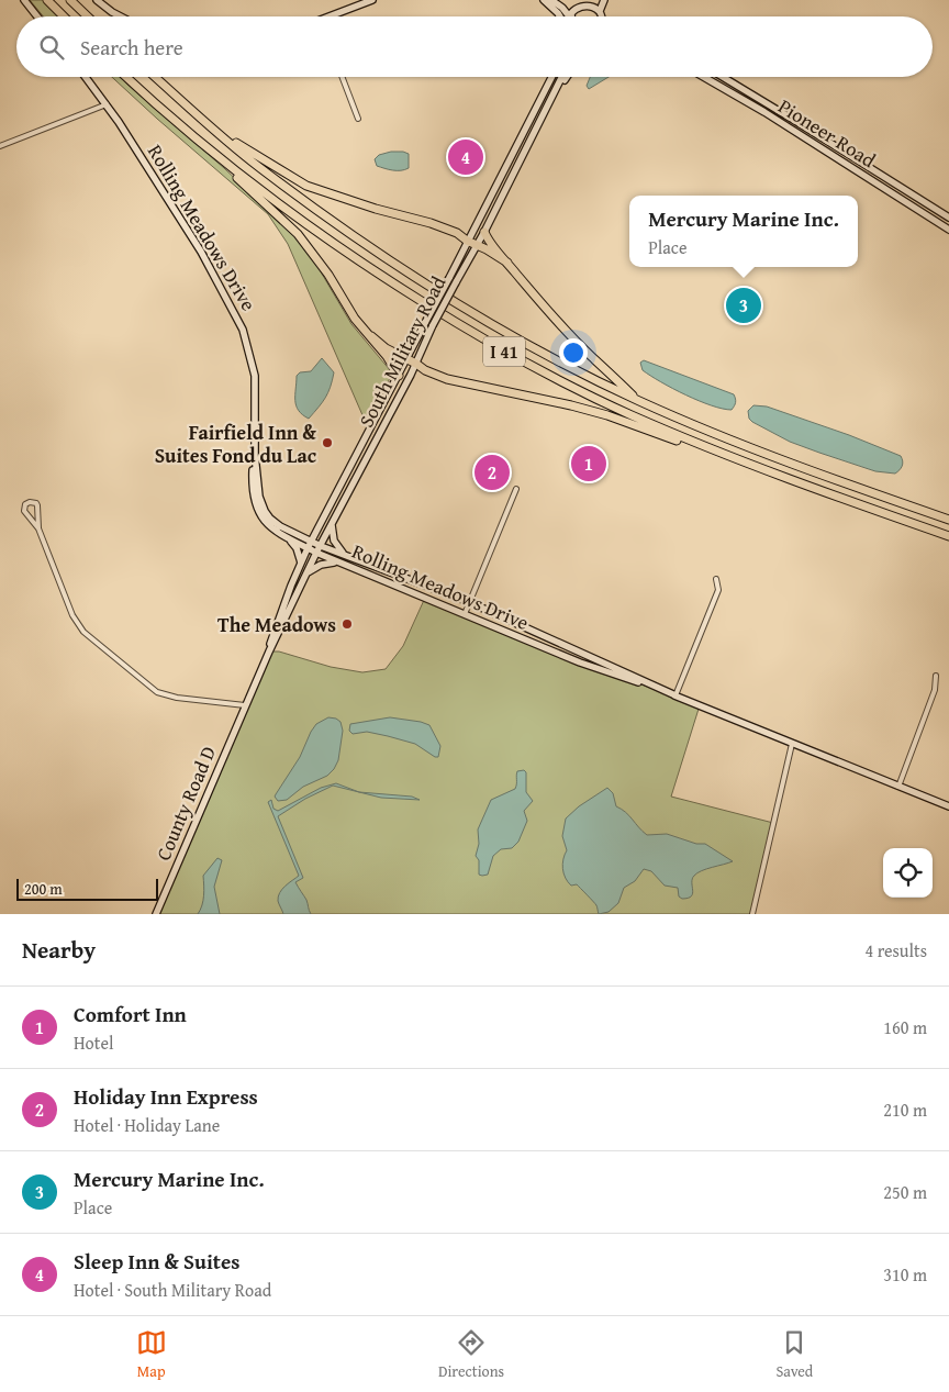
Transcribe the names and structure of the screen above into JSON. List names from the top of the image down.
{
  "streets": {
    "highway": ["I 41"],
    "main road": [
      "Pioneer Road",
      "Rolling Meadows Drive",
      "South Military Road",
      "County Road D"
    ]
  },
  "crossings": [
    ["Rolling Meadows Drive", "South Military Road"],
    ["South Military Road", "County Road D"]
  ],
  "places": ["Fairfield Inn & Suites Fond du Lac", "The Meadows"],
  "scale_bar": "200 m",
  "page": {
    "search": "Search here",
    "pins": [
      "4",
      "3",
      "1",
      "2"
    ],
    "popup": ["Mercury Marine Inc.", "Place"],
    "scale": "200 m",
    "heading": ["Nearby", "4 results"],
    "list": [
      {
        "mark": "1",
        "name": "Comfort Inn",
        "note": "Hotel",
        "value": "160 m"
      },
      {
        "mark": "2",
        "name": "Holiday Inn Express",
        "note": "Hotel · Holiday Lane",
        "value": "210 m"
      },
      {
        "mark": "3",
        "name": "Mercury Marine Inc.",
        "note": "Place",
        "value": "250 m"
      },
      {
        "mark": "4",
        "name": "Sleep Inn & Suites",
        "note": "Hotel · South Military Road",
        "value": "310 m"
      }
    ],
    "nav": ["Map", "Directions", "Saved"]
  }
}
